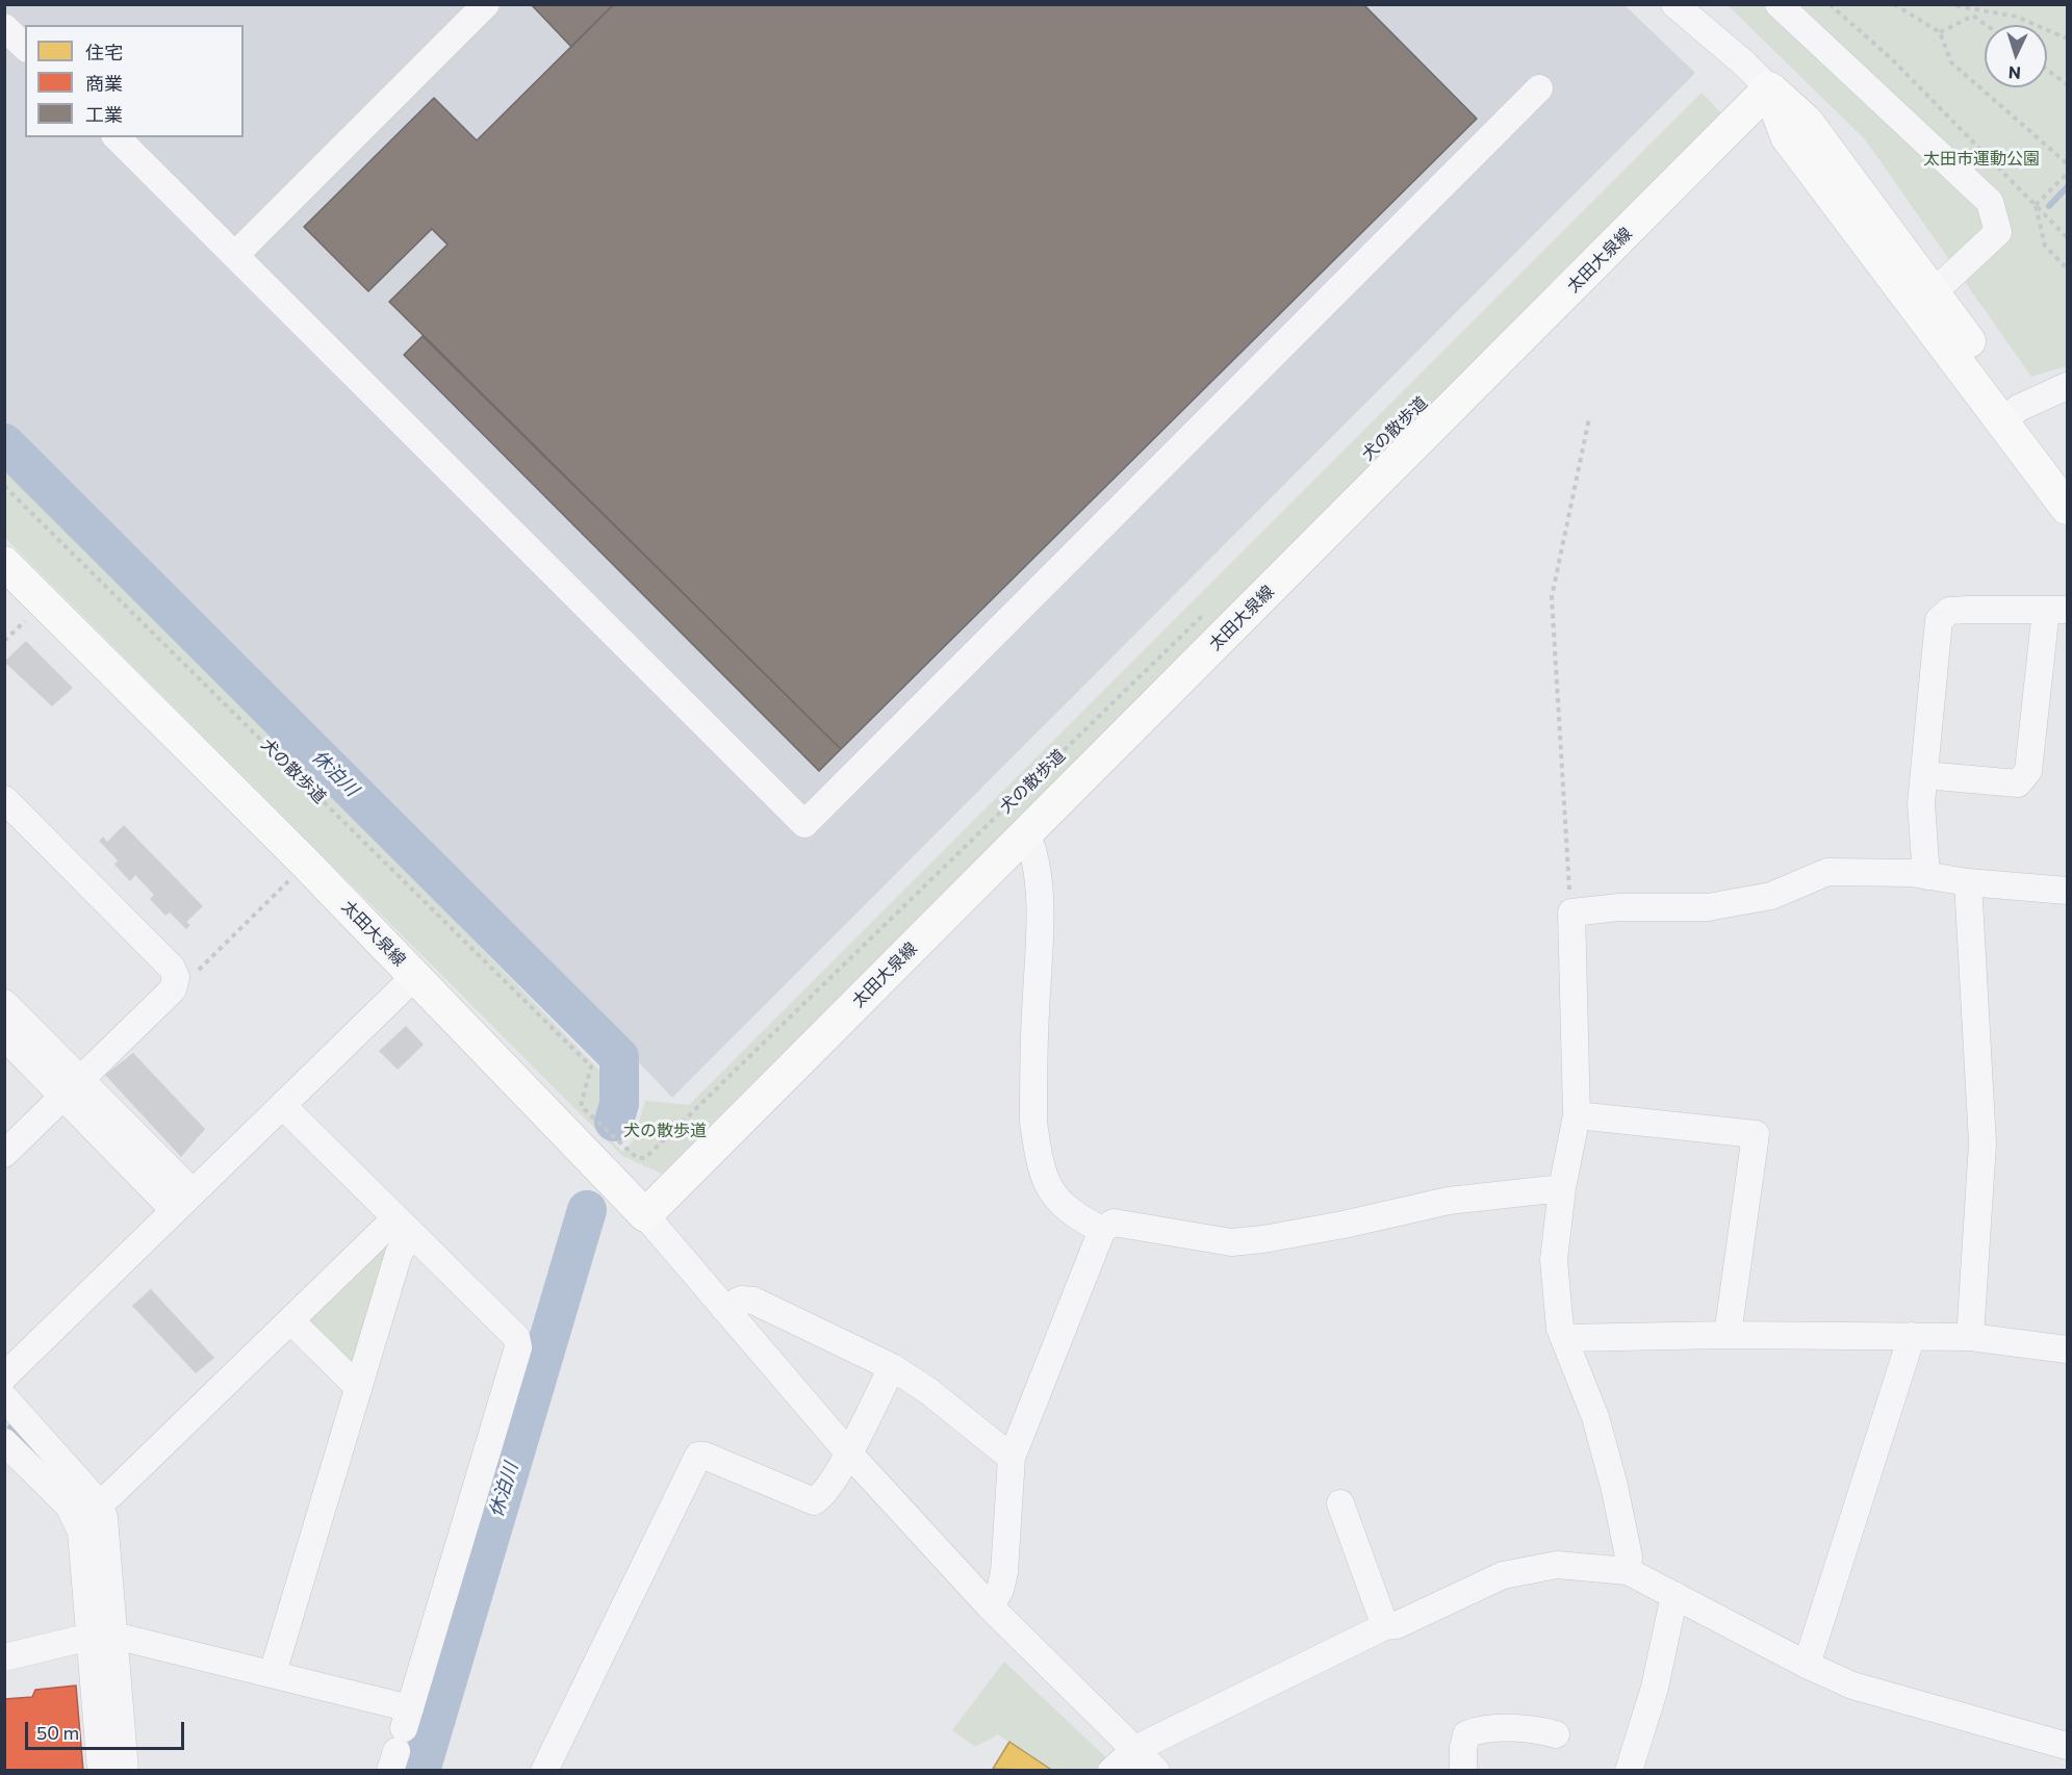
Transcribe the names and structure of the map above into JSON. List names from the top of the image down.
{
  "streets": {
    "main road": ["太田大泉線"],
    "path": ["犬の散歩道"]
  },
  "water": ["休泊川"],
  "parks": ["太田市運動公園", "犬の散歩道"],
  "legend": ["住宅", "商業", "工業"],
  "scale_bar": "50 m",
  "north": "bottom"
}
